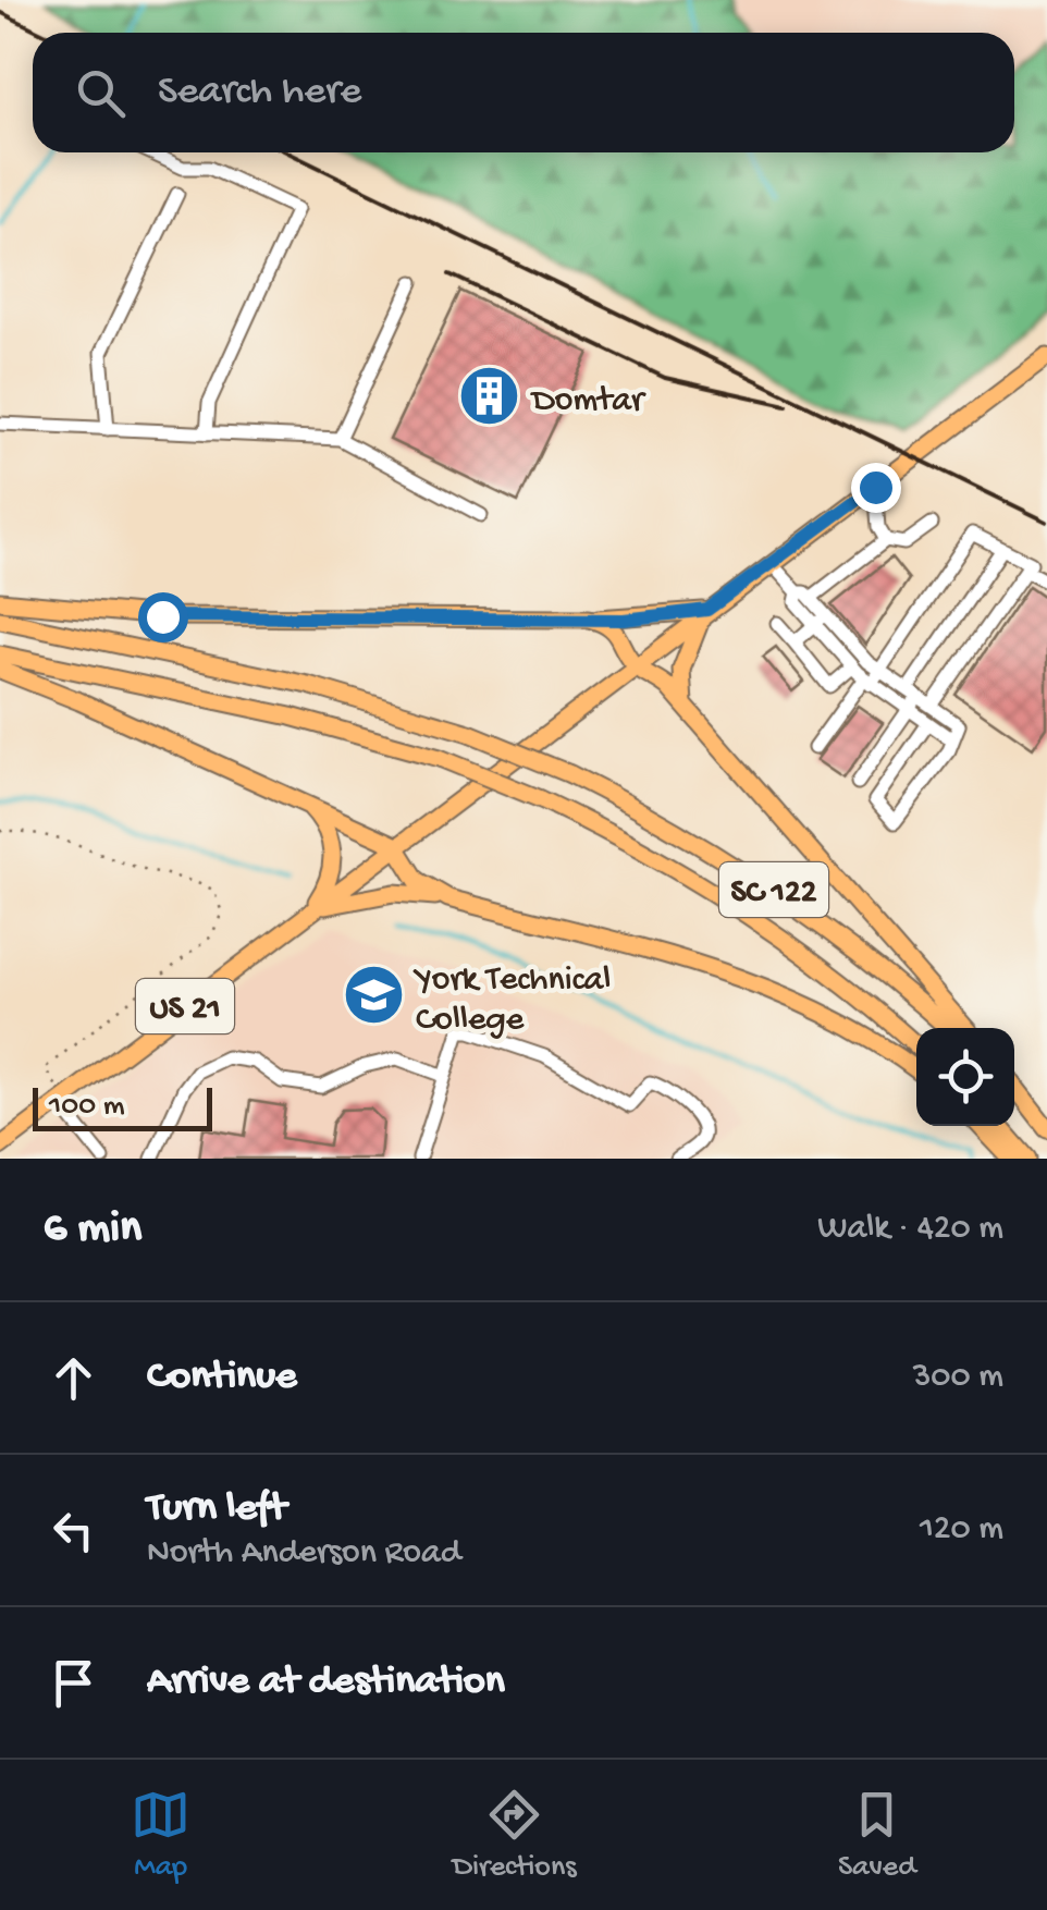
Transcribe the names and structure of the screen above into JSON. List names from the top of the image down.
{
  "streets": {
    "main road": ["SC 122", "US 21"]
  },
  "places": {
    "building": ["Domtar"],
    "school or university": ["York Technical College"]
  },
  "scale_bar": "100 m",
  "page": {
    "search": "Search here",
    "scale": "100 m",
    "heading": ["6 min", "Walk · 420 m"],
    "list": [
      ["Continue", "300 m"],
      ["Turn left", "North Anderson Road", "120 m"],
      "Arrive at destination"
    ],
    "nav": ["Map", "Directions", "Saved"]
  }
}
